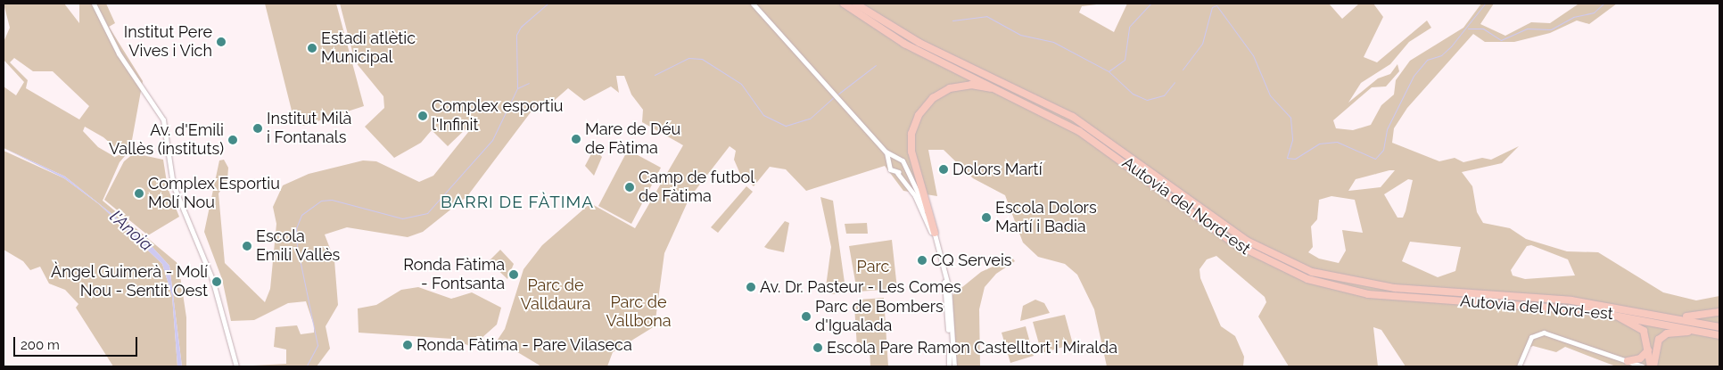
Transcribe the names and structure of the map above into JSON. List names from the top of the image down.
{
  "streets": {
    "highway": ["Autovia del Nord-est"]
  },
  "districts": ["BARRI DE FÀTIMA"],
  "water": ["l'Anoia"],
  "parks": ["Parc", "Parc de Valldaura", "Parc de Vallbona"],
  "places": [
    "Institut Pere Vives i Vich",
    "Estadi atlètic Municipal",
    "Complex esportiu l'Infinit",
    "Institut Milà i Fontanals",
    "Mare de Déu de Fàtima",
    "Av. d'Emili Vallès (instituts)",
    "Dolors Martí",
    "Camp de futbol de Fàtima",
    "Complex Esportiu Molí Nou",
    "Escola Dolors Martí i Badia",
    "Escola Emili Vallès",
    "CQ Serveis",
    "Ronda Fàtima - Fontsanta",
    "Àngel Guimerà - Molí Nou - Sentit Oest",
    "Av. Dr. Pasteur - Les Comes",
    "Parc de Bombers d'Igualada",
    "Ronda Fàtima - Pare Vilaseca",
    "Escola Pare Ramon Castelltort i Miralda"
  ],
  "scale_bar": "200 m"
}
